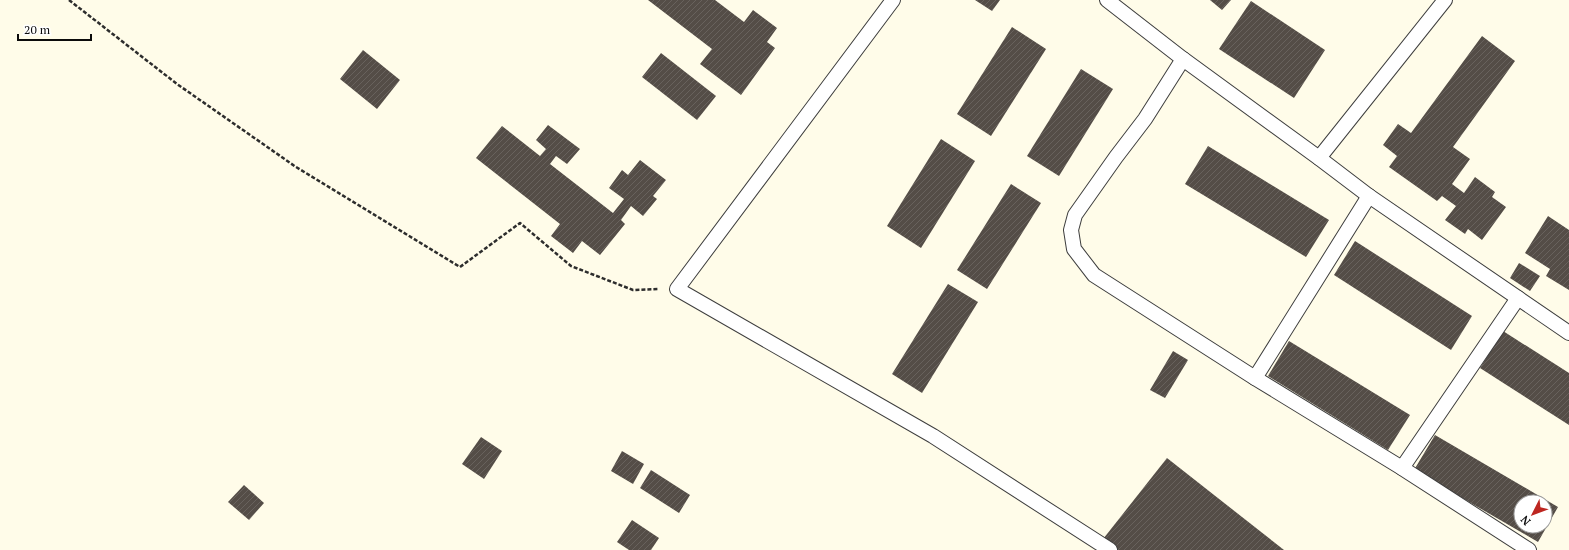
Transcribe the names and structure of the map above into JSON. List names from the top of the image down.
{
  "scale_bar": "20 m",
  "north": "bottom left"
}
